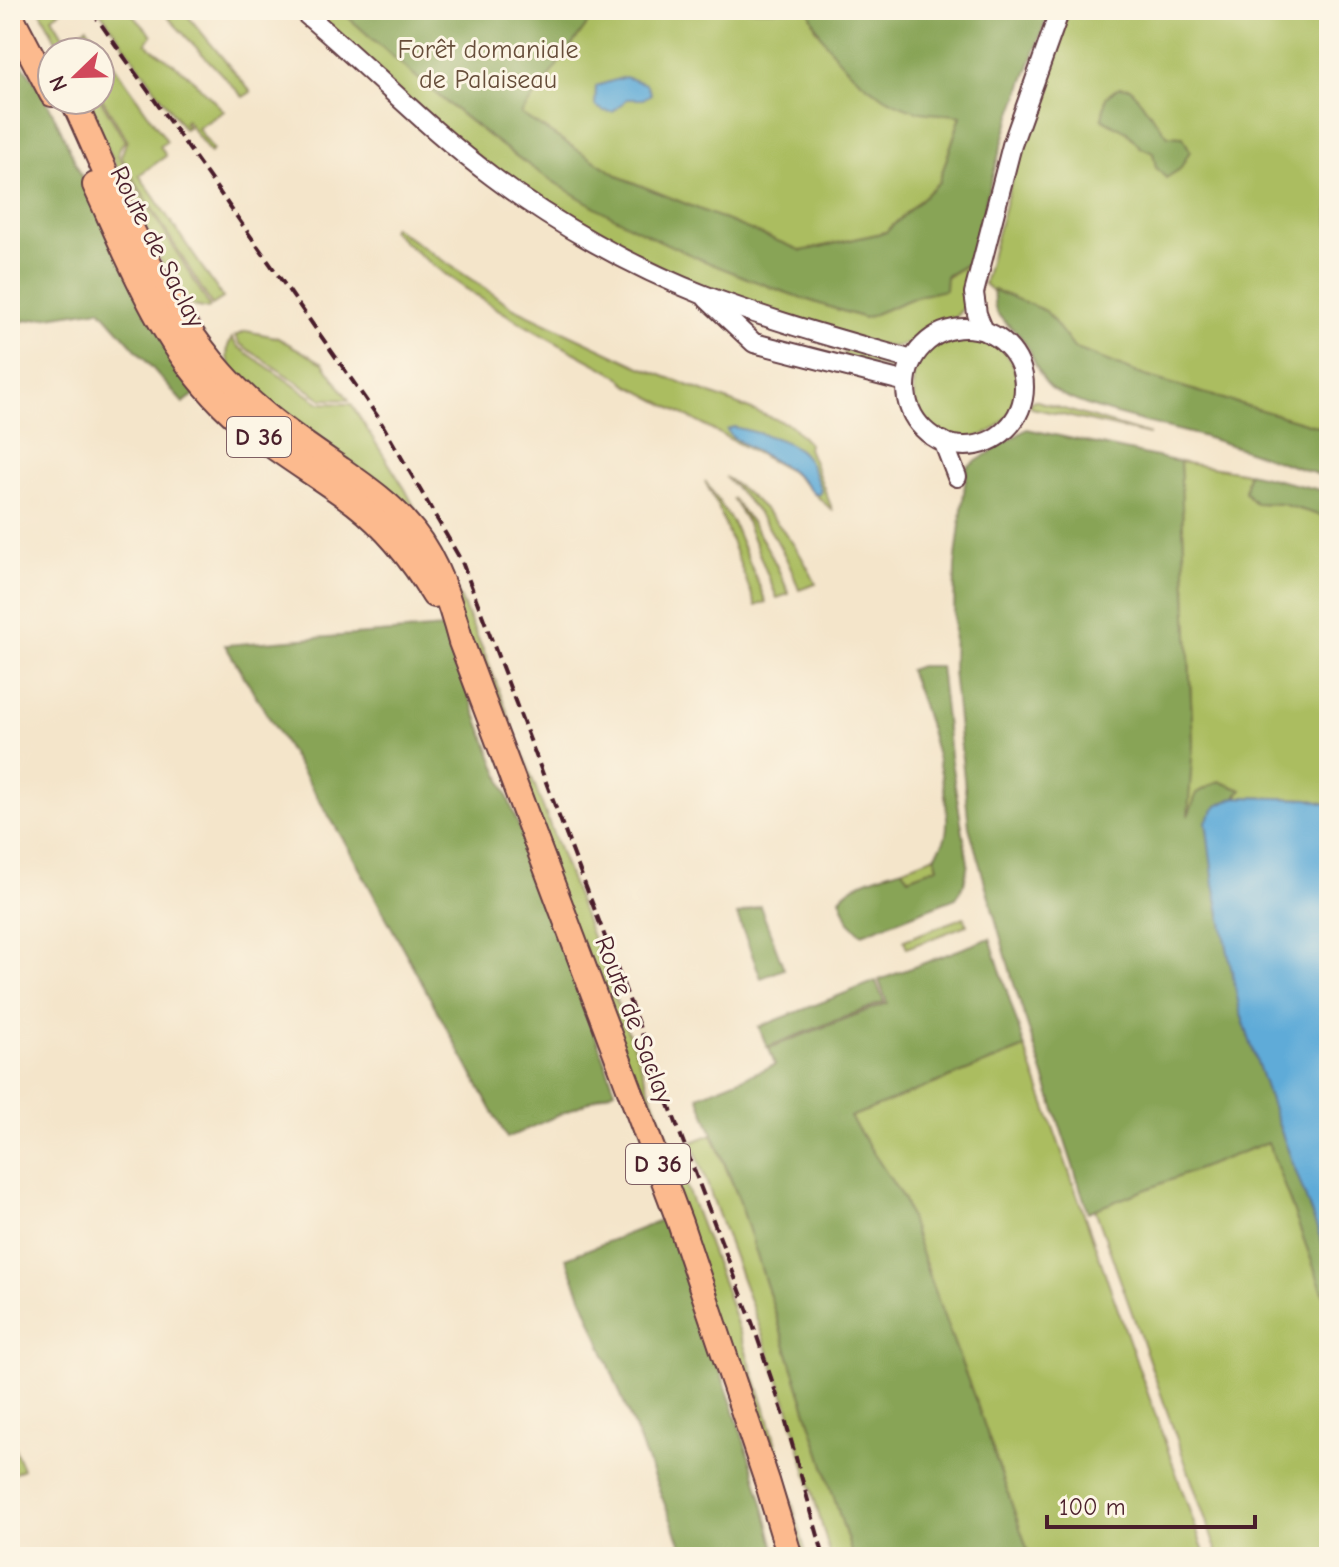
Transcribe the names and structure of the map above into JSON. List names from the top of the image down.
{
  "streets": {
    "main road": ["Route de Saclay", "D 36"]
  },
  "parks": ["Forêt domaniale de Palaiseau"],
  "scale_bar": "100 m",
  "north": "bottom left"
}
